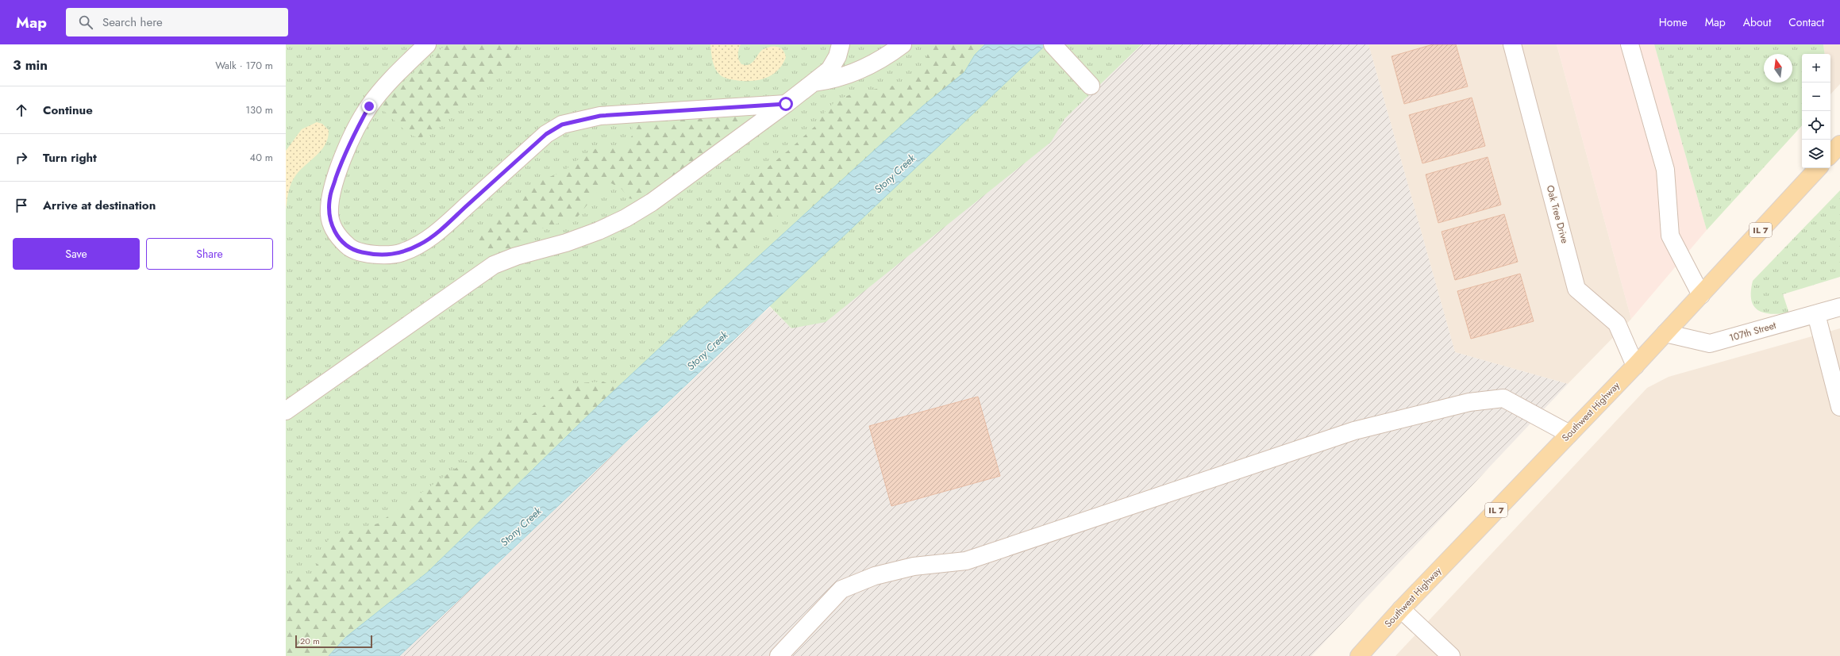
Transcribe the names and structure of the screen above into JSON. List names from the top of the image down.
{
  "streets": {
    "main road": ["IL 7", "Southwest Highway"],
    "street": ["Oak Tree Drive", "107th Street"]
  },
  "crossings": [
    ["Oak Tree Drive", "Southwest Highway"],
    ["107th Street", "Southwest Highway"]
  ],
  "water": ["Stony Creek"],
  "scale_bar": "20 m",
  "north": "top",
  "page": {
    "header": "Map",
    "search": "Search here",
    "nav": [
      "Home",
      "Map",
      "About",
      "Contact"
    ],
    "heading": ["3 min", "Walk · 170 m"],
    "map_buttons": ["+", "−"],
    "list": [
      ["Continue", "130 m"],
      ["Turn right", "40 m"],
      "Arrive at destination"
    ],
    "buttons": ["Save", "Share"],
    "scale": "20 m"
  }
}
